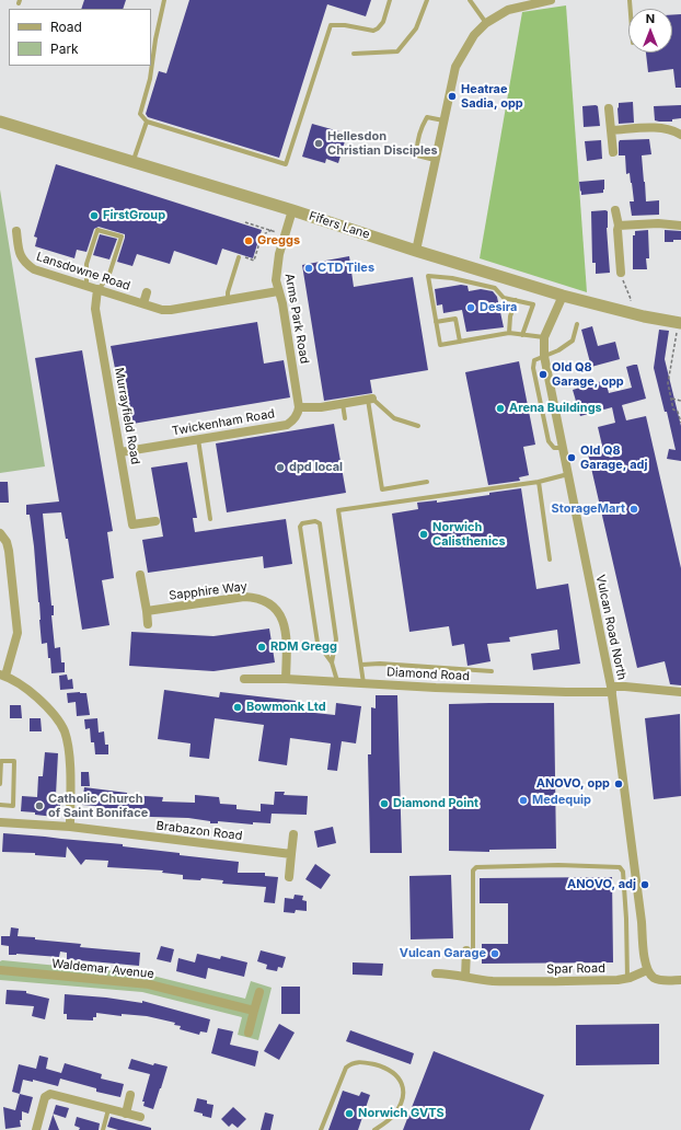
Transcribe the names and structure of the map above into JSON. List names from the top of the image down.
{
  "streets": {
    "street": [
      "Fifers Lane",
      "Lansdowne Road",
      "Arms Park Road",
      "Murrayfield Road",
      "Twickenham Road",
      "Sapphire Way",
      "Vulcan Road North",
      "Diamond Road",
      "Brabazon Road",
      "Waldemar Avenue",
      "Spar Road"
    ]
  },
  "crossings": [
    ["Fifers Lane", "Arms Park Road"],
    ["Fifers Lane", "Vulcan Road North"],
    ["Lansdowne Road", "Arms Park Road"],
    ["Lansdowne Road", "Murrayfield Road"],
    ["Arms Park Road", "Twickenham Road"],
    ["Murrayfield Road", "Twickenham Road"],
    ["Sapphire Way", "Diamond Road"],
    ["Vulcan Road North", "Diamond Road"],
    ["Vulcan Road North", "Spar Road"]
  ],
  "places": [
    "Heatrae Sadia, opp",
    "Hellesdon Christian Disciples",
    "FirstGroup",
    "Greggs",
    "CTD Tiles",
    "Desira",
    "Old Q8 Garage, opp",
    "Arena Buildings",
    "Old Q8 Garage, adj",
    "dpd local",
    "StorageMart",
    "Norwich Calisthenics",
    "RDM Gregg",
    "Bowmonk Ltd",
    "ANOVO, opp",
    "Medequip",
    "Diamond Point",
    "Catholic Church of Saint Boniface",
    "ANOVO, adj",
    "Vulcan Garage",
    "Norwich GVTS"
  ],
  "legend": ["Road", "Park"],
  "north": "top"
}
